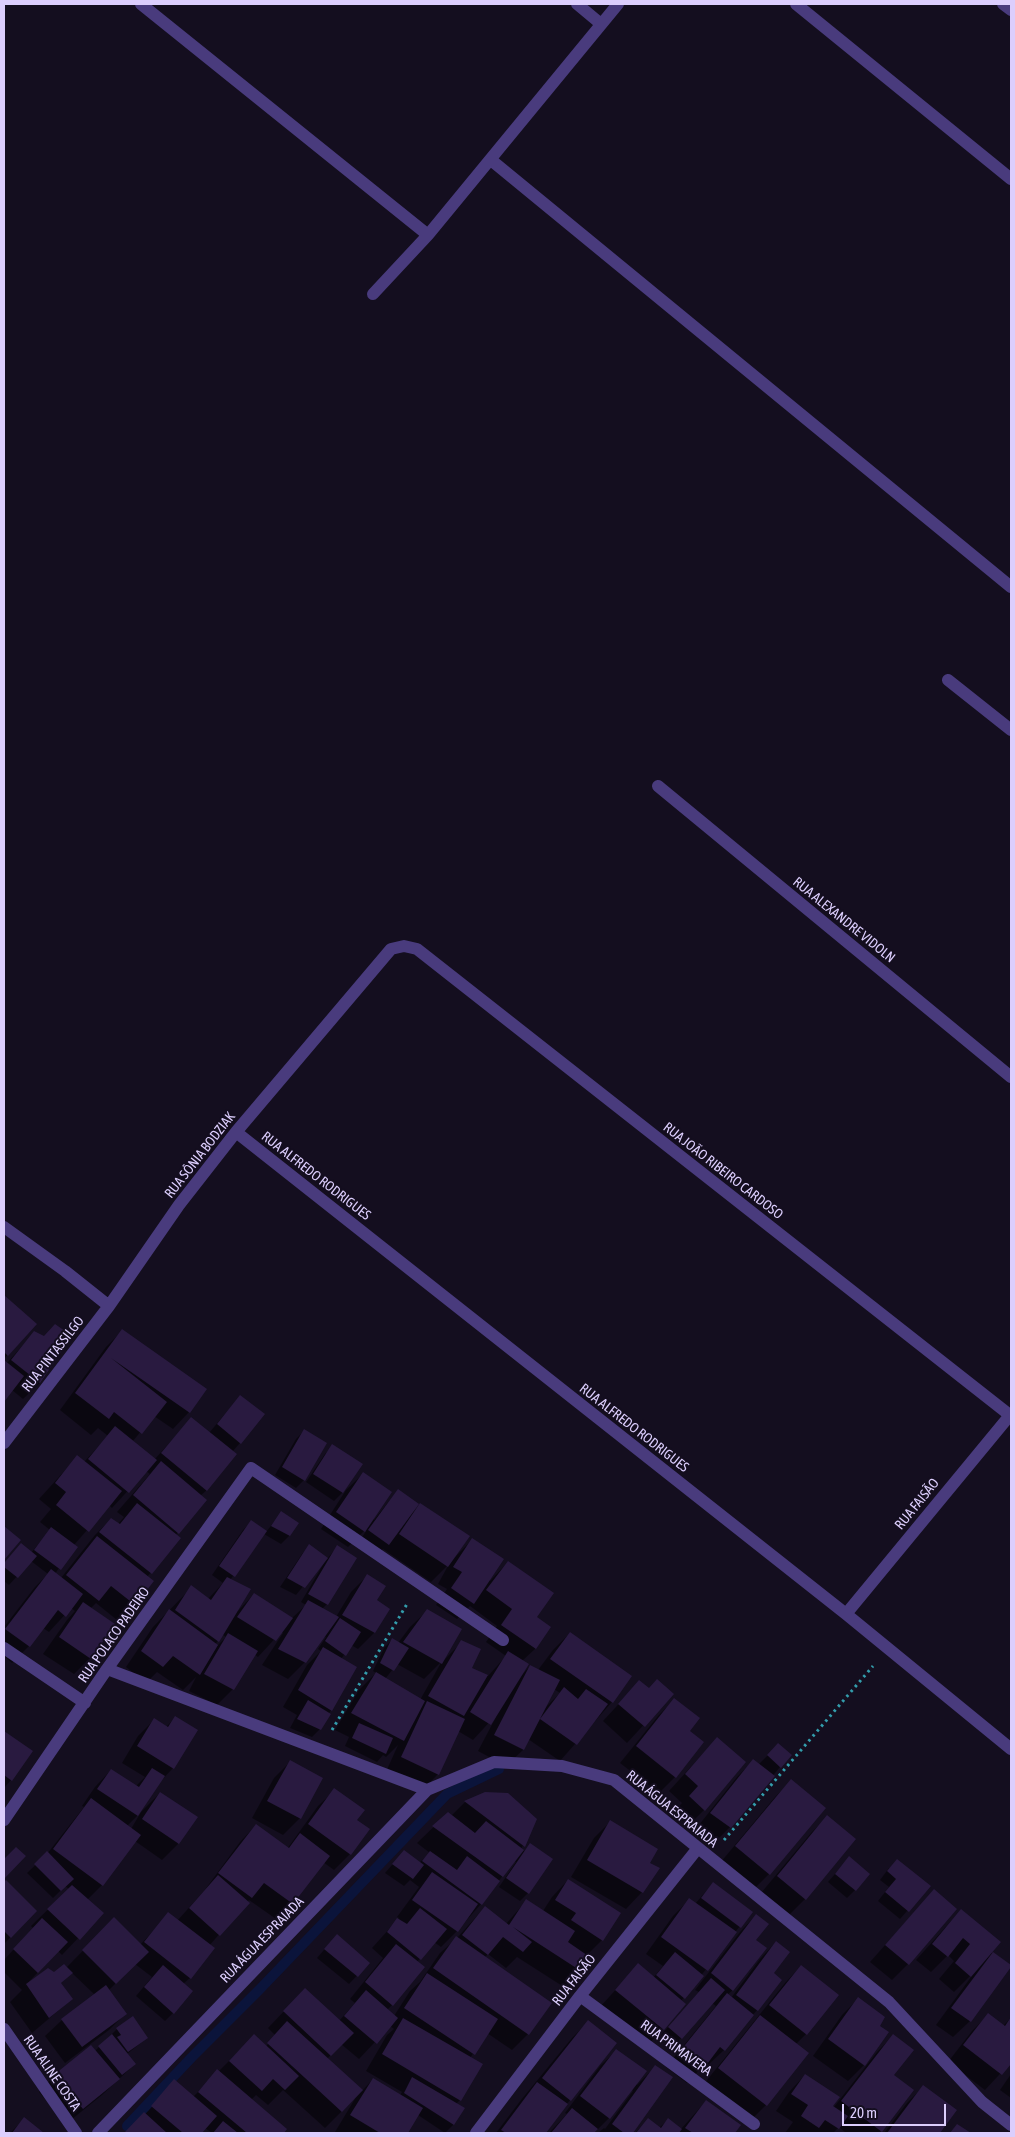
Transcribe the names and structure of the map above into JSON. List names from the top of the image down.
{
  "streets": {
    "street": [
      "RUA ALEXANDRE VIDOLN",
      "RUA SÔNIA BODZIAK",
      "RUA JOÃO RIBEIRO CARDOSO",
      "RUA ALFREDO RODRIGUES",
      "RUA PINTASSILGO",
      "RUA FAISÃO",
      "RUA POLACO PADEIRO",
      "RUA ÁGUA ESPRAIADA",
      "RUA PRIMAVERA",
      "RUA ALINE COSTA"
    ]
  },
  "crossings": [
    ["RUA SÔNIA BODZIAK", "RUA JOÃO RIBEIRO CARDOSO"],
    ["RUA SÔNIA BODZIAK", "RUA ALFREDO RODRIGUES"],
    ["RUA SÔNIA BODZIAK", "RUA PINTASSILGO"],
    ["RUA JOÃO RIBEIRO CARDOSO", "RUA FAISÃO"],
    ["RUA ALFREDO RODRIGUES", "RUA FAISÃO"],
    ["RUA FAISÃO", "RUA ÁGUA ESPRAIADA"],
    ["RUA FAISÃO", "RUA PRIMAVERA"]
  ],
  "scale_bar": "20 m"
}
